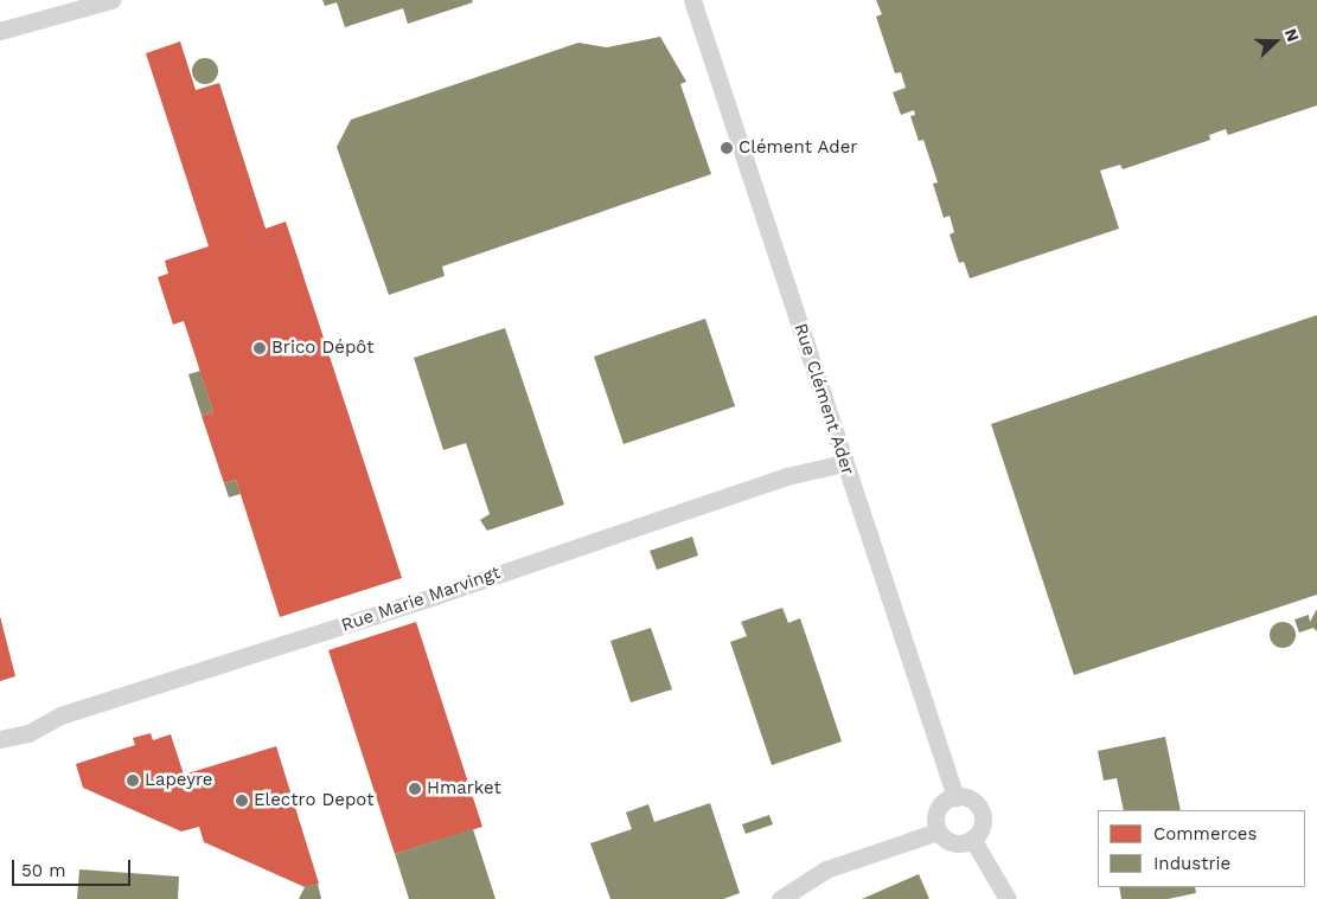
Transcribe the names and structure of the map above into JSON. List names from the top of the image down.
{
  "streets": {
    "street": ["Rue Clément Ader", "Rue Marie Marvingt"]
  },
  "crossings": [
    ["Rue Clément Ader", "Rue Marie Marvingt"]
  ],
  "places": [
    "Clément Ader",
    "Brico Dépôt",
    "Lapeyre",
    "Hmarket",
    "Electro Depot"
  ],
  "legend": ["Commerces", "Industrie"],
  "scale_bar": "50 m",
  "north": "right"
}
